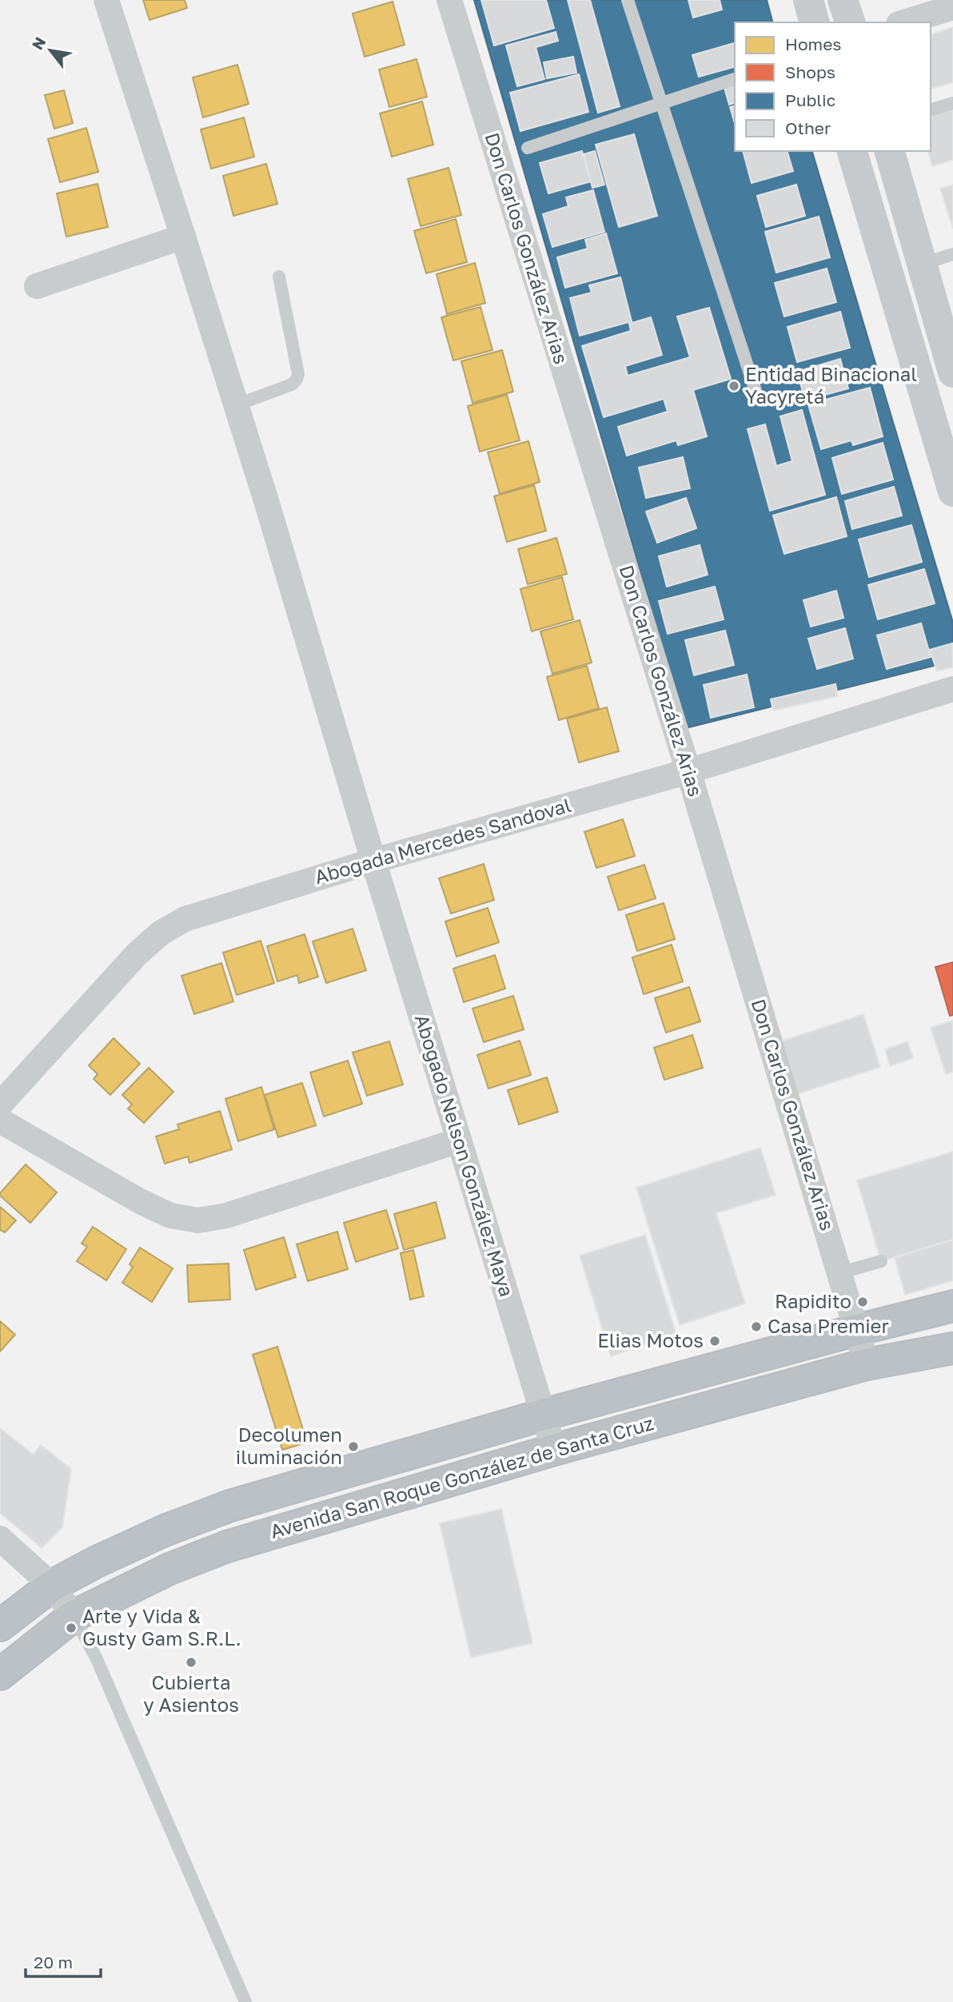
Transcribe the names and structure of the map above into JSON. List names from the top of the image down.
{
  "streets": {
    "highway": ["Avenida San Roque González de Santa Cruz"],
    "street": ["Don Carlos González Arias", "Abogada Mercedes Sandoval", "Abogado Nelson González Maya"]
  },
  "crossings": [
    ["Don Carlos González Arias", "Abogada Mercedes Sandoval"],
    ["Don Carlos González Arias", "Avenida San Roque González de Santa Cruz"],
    ["Abogada Mercedes Sandoval", "Abogado Nelson González Maya"],
    ["Abogado Nelson González Maya", "Avenida San Roque González de Santa Cruz"]
  ],
  "places": [
    "Entidad Binacional Yacyretá",
    "Rapidito",
    "Casa Premier",
    "Elias Motos",
    "Decolumen iluminación",
    "Arte y Vida & Gusty Gam S.R.L.",
    "Cubierta y Asientos"
  ],
  "legend": [
    "Homes",
    "Shops",
    "Public",
    "Other"
  ],
  "scale_bar": "20 m",
  "north": "top left"
}
